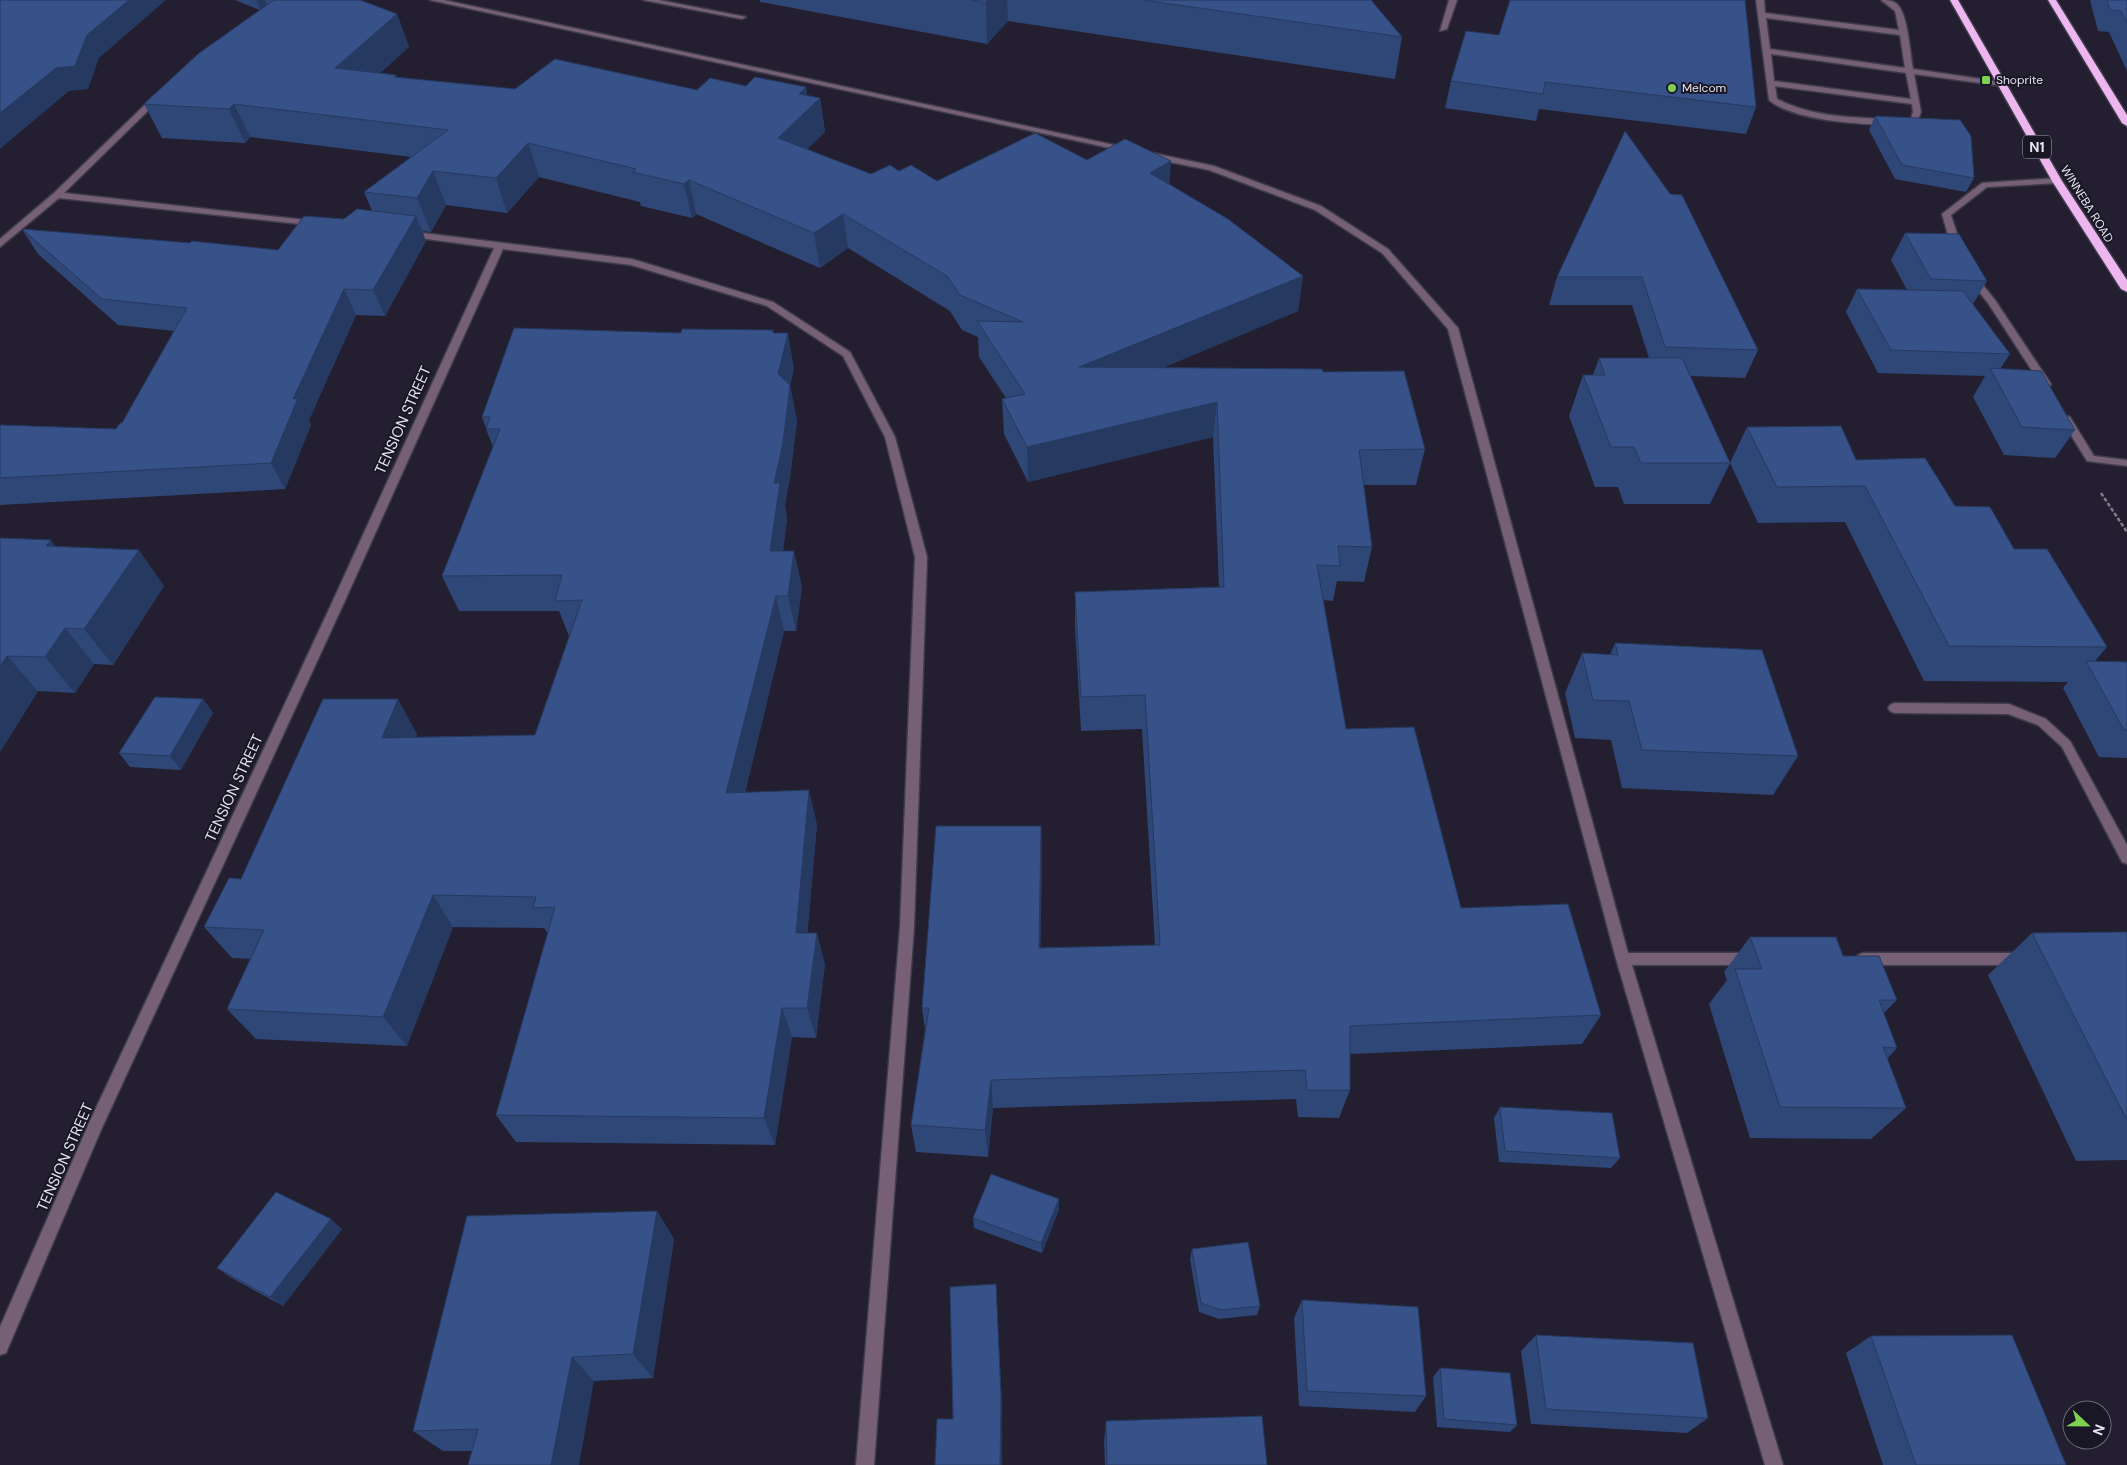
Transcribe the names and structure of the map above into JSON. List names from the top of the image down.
{
  "streets": {
    "highway": ["N1", "WINNEBA ROAD"],
    "street": ["TENSION STREET"]
  },
  "places": {
    "transit": ["Shoprite"],
    "other": ["Melcom"]
  },
  "north": "right"
}
